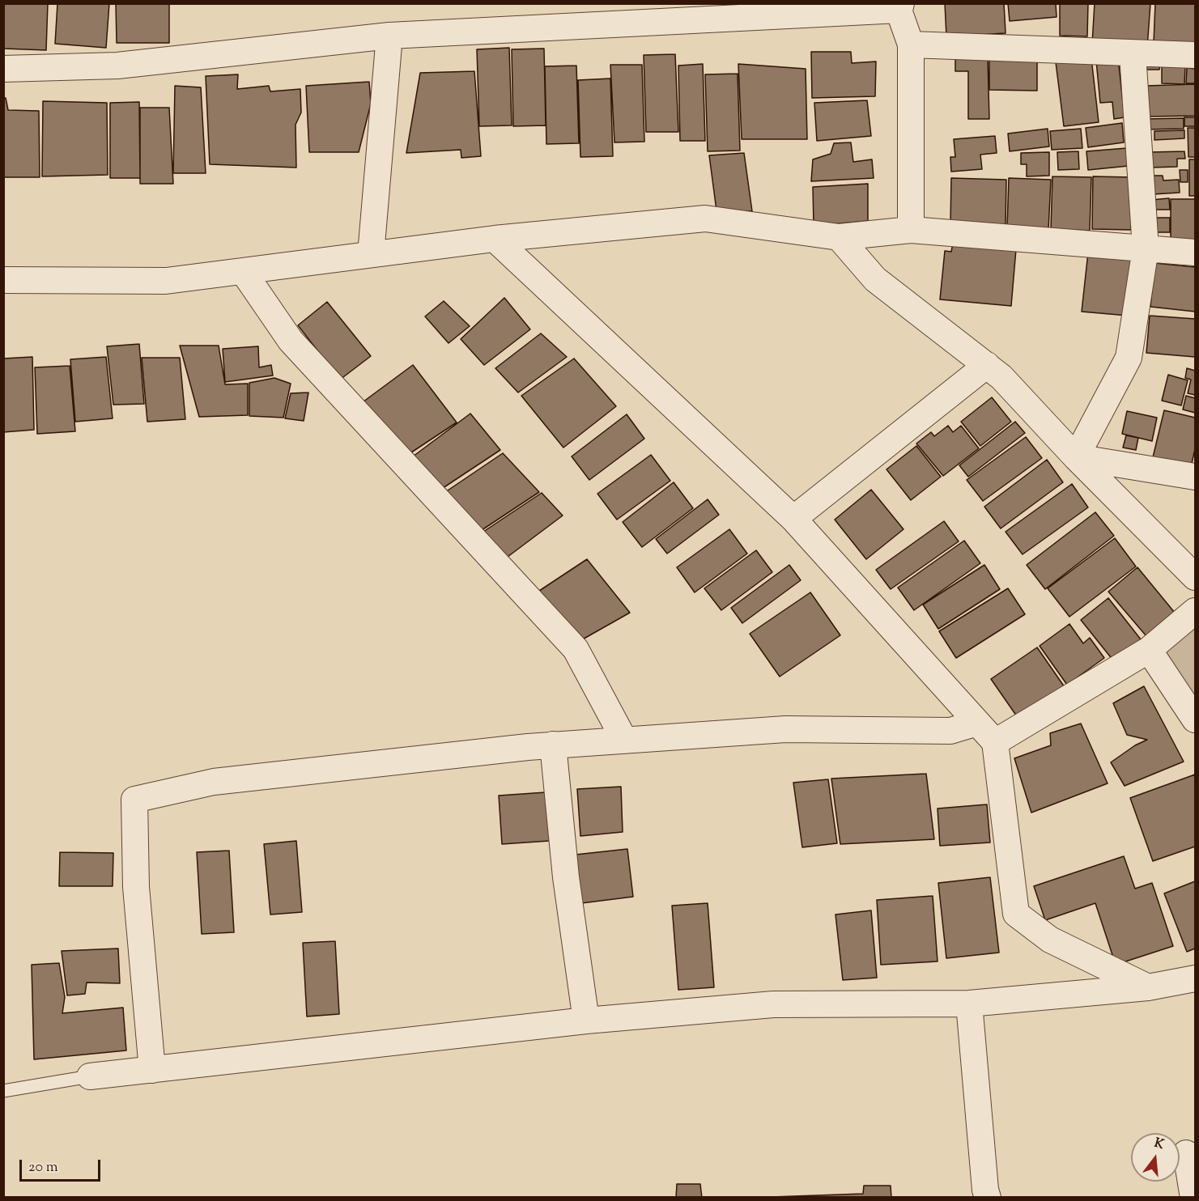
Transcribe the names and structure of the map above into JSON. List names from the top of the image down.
{
  "scale_bar": "20 m",
  "north": "top"
}
